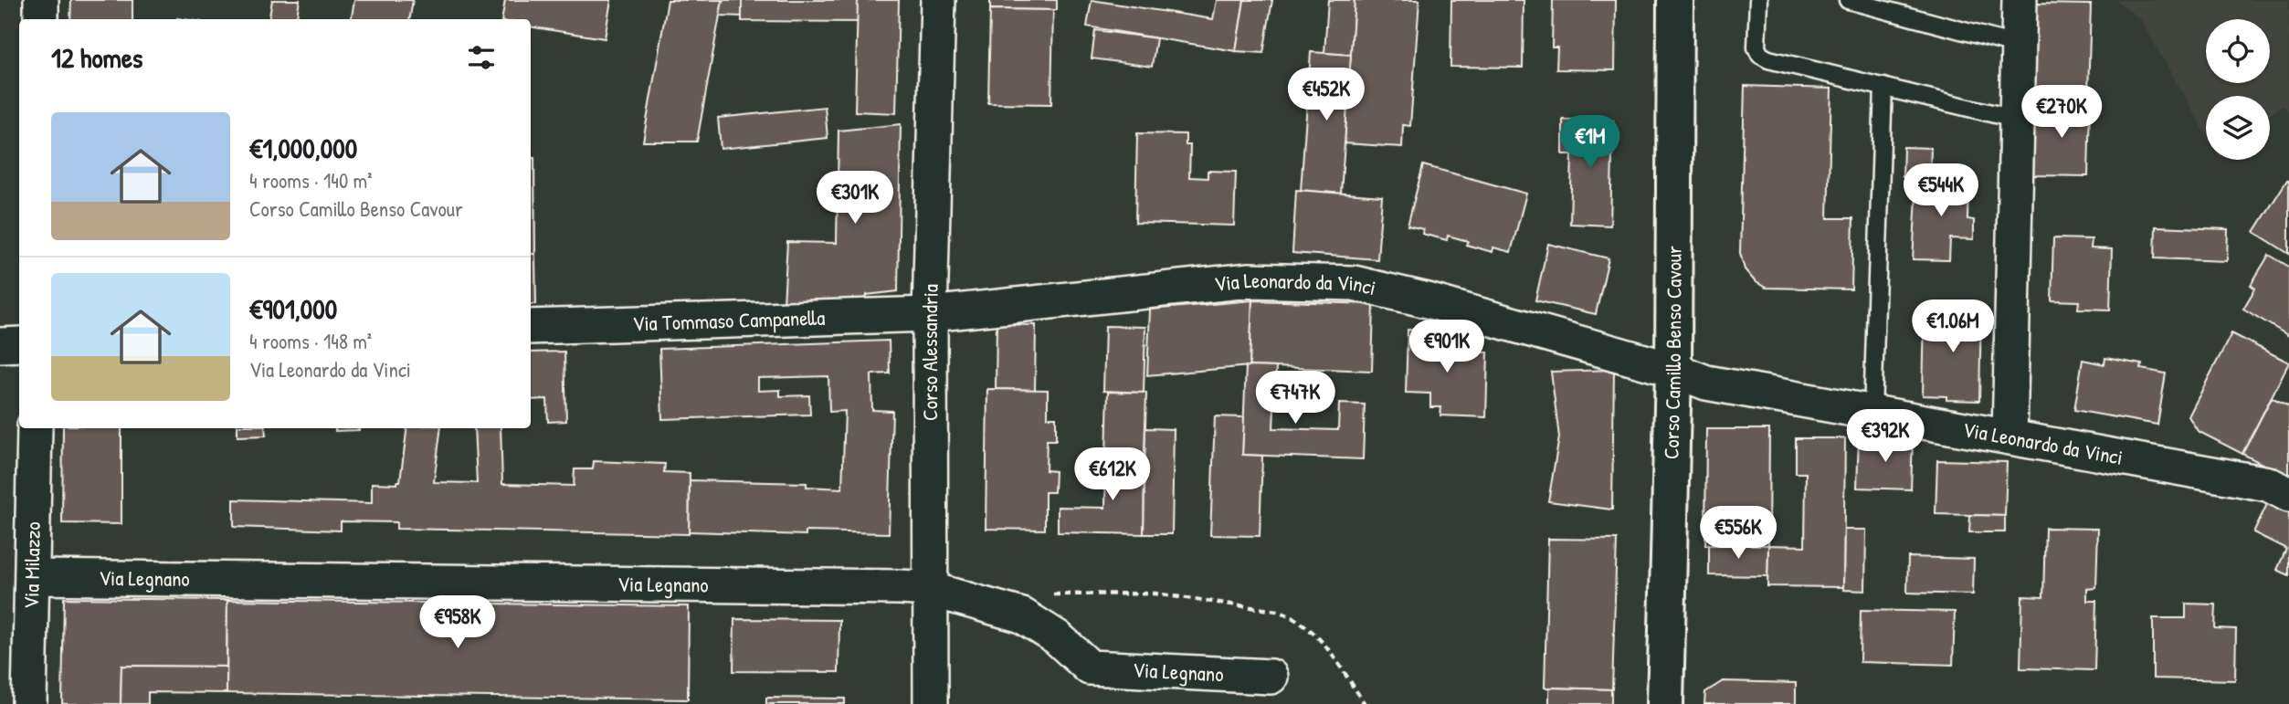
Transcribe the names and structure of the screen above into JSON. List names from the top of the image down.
{
  "streets": {
    "street": [
      "Via Leonardo da Vinci",
      "Via Tommaso Campanella",
      "Corso Alessandria",
      "Corso Camillo Benso Cavour",
      "Via Milazzo",
      "Via Legnano"
    ]
  },
  "crossings": [
    ["Via Leonardo da Vinci", "Via Tommaso Campanella"],
    ["Via Leonardo da Vinci", "Corso Alessandria"],
    ["Via Leonardo da Vinci", "Corso Camillo Benso Cavour"],
    ["Via Tommaso Campanella", "Corso Alessandria"],
    ["Corso Alessandria", "Via Legnano"],
    ["Via Milazzo", "Via Legnano"]
  ],
  "page": {
    "heading": "12 homes",
    "price": [
      "€452K",
      "€270K",
      "€1M",
      "€544K",
      "€301K",
      "€1.06M",
      "€901K",
      "€747K",
      "€392K",
      "€612K",
      "€556K",
      "€958K"
    ],
    "list": [
      {
        "name": "€1,000,000",
        "note": "4 rooms · 140 m² · Corso Camillo Benso Cavour"
      },
      {
        "name": "€901,000",
        "note": "4 rooms · 148 m² · Via Leonardo da Vinci"
      }
    ]
  }
}
